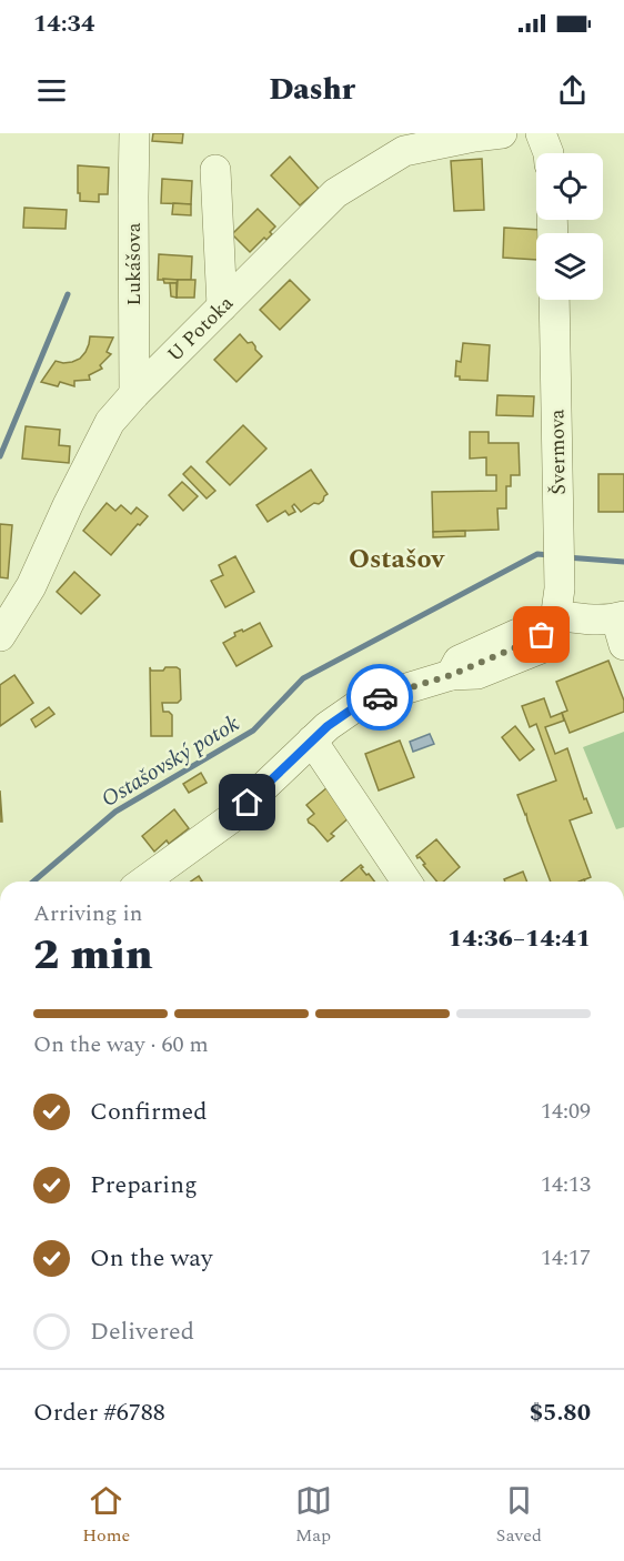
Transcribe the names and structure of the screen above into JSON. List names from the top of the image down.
{
  "streets": {
    "street": ["Lukášova", "U Potoka", "Švermova"]
  },
  "crossings": [
    ["Lukášova", "U Potoka"]
  ],
  "districts": ["Ostašov"],
  "water": ["Ostašovský potok"],
  "page": {
    "status": "14:34",
    "header": "Dashr",
    "heading": ["2 min", "Arriving in", "14:36–14:41"],
    "panel": ["Order #6788", "$5.80"],
    "bar": "On the way · 60 m",
    "list": [
      ["Confirmed", "14:09"],
      ["Preparing", "14:13"],
      ["On the way", "14:17"],
      "Delivered"
    ],
    "tabs": ["Home", "Map", "Saved"]
  }
}
